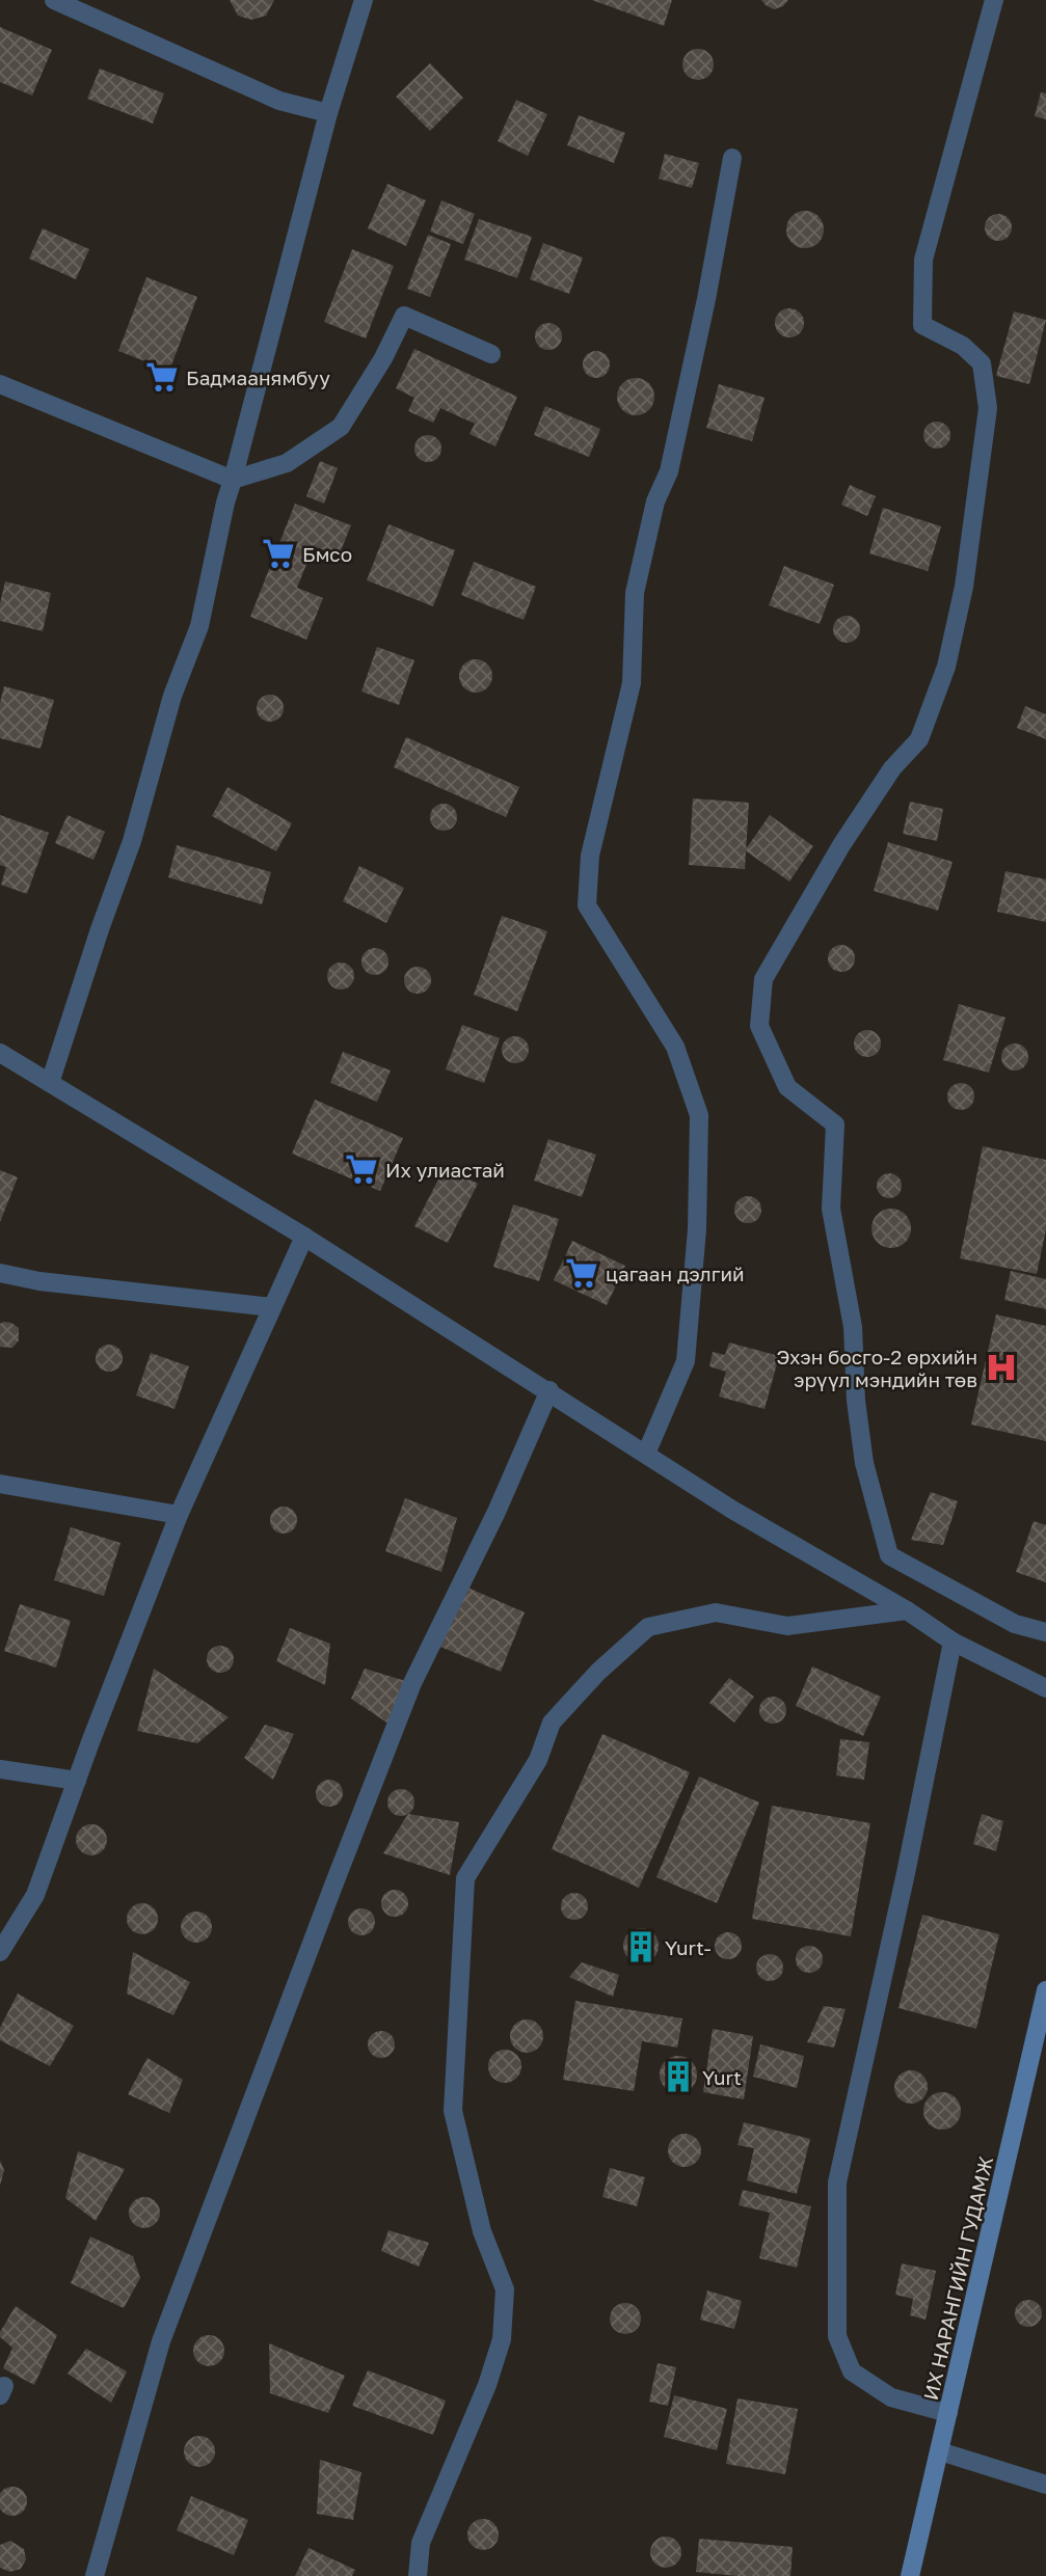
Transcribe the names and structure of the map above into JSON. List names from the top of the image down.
{
  "streets": {
    "main road": ["ИХ НАРАНГИЙН ГУДАМЖ"]
  },
  "places": {
    "supermarket": [
      "Бадмаанямбуу",
      "Бмсо",
      "Их улиастай",
      "цагаан дэлгий"
    ],
    "hospital": ["Эхэн босго-2 өрхийн эрүүл мэндийн төв"],
    "building": ["Yurt-", "Yurt"]
  }
}
